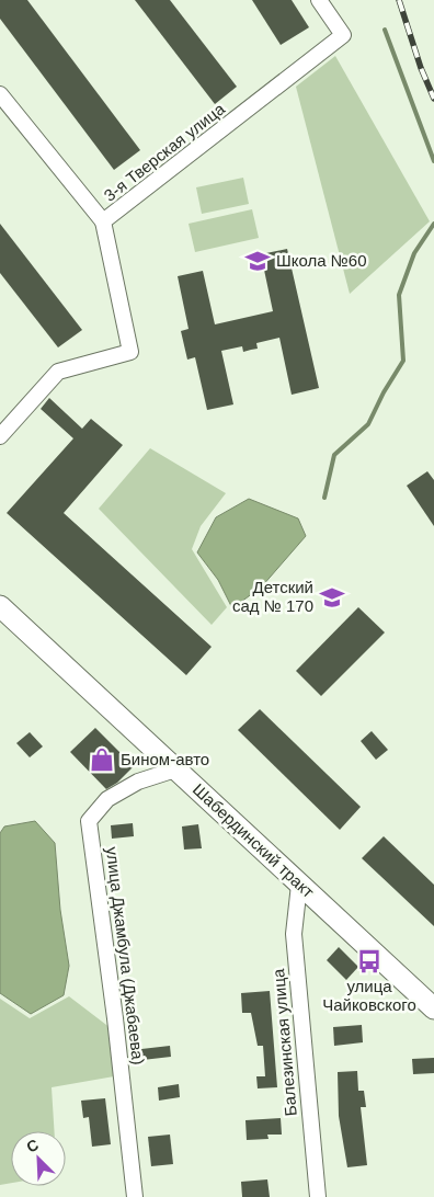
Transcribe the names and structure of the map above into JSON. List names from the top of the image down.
{
  "streets": {
    "main road": ["Шабердинский тракт"],
    "street": ["3-я Тверская улица", "улица Джамбула (Джабаева)", "Балезинская улица"]
  },
  "crossings": [
    ["Шабердинский тракт", "улица Джамбула (Джабаева)"],
    ["Шабердинский тракт", "Балезинская улица"]
  ],
  "places": {
    "school or university": ["Школа №60", "Детский сад № 170"],
    "shop": ["Бином-авто"],
    "bus stop": ["улица Чайковского"]
  },
  "north": "top left"
}
